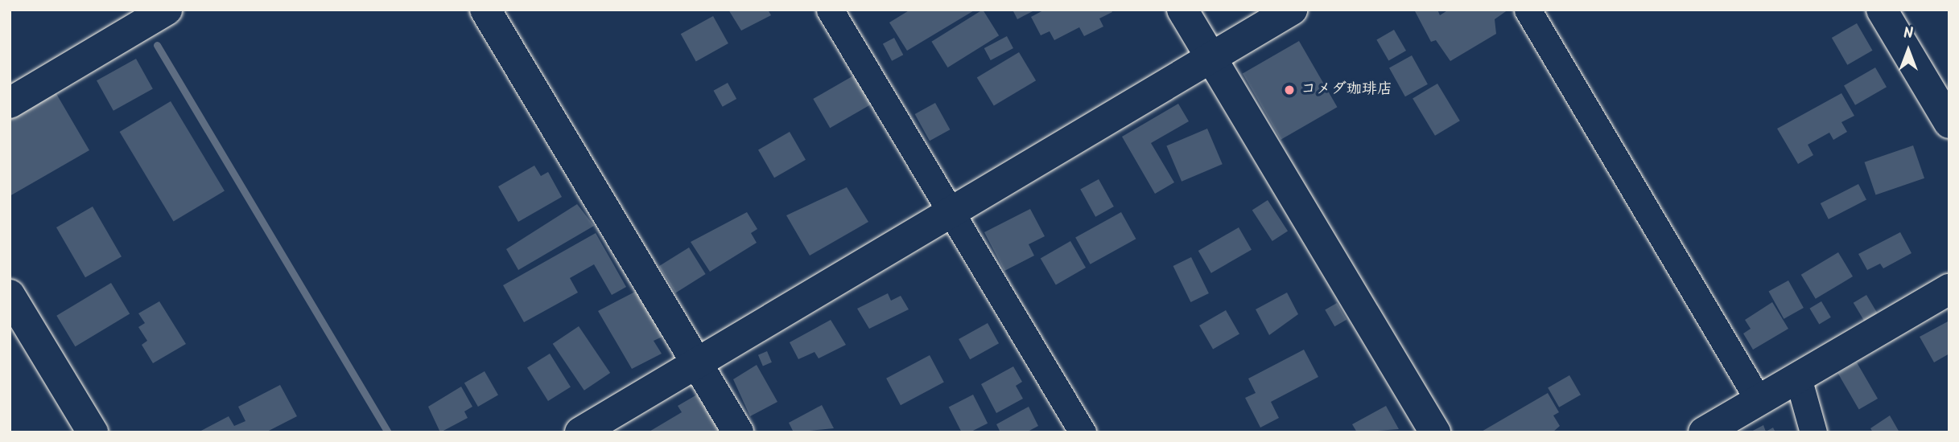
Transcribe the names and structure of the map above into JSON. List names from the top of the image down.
{
  "places": ["コメダ珈琲店"],
  "north": "top"
}
